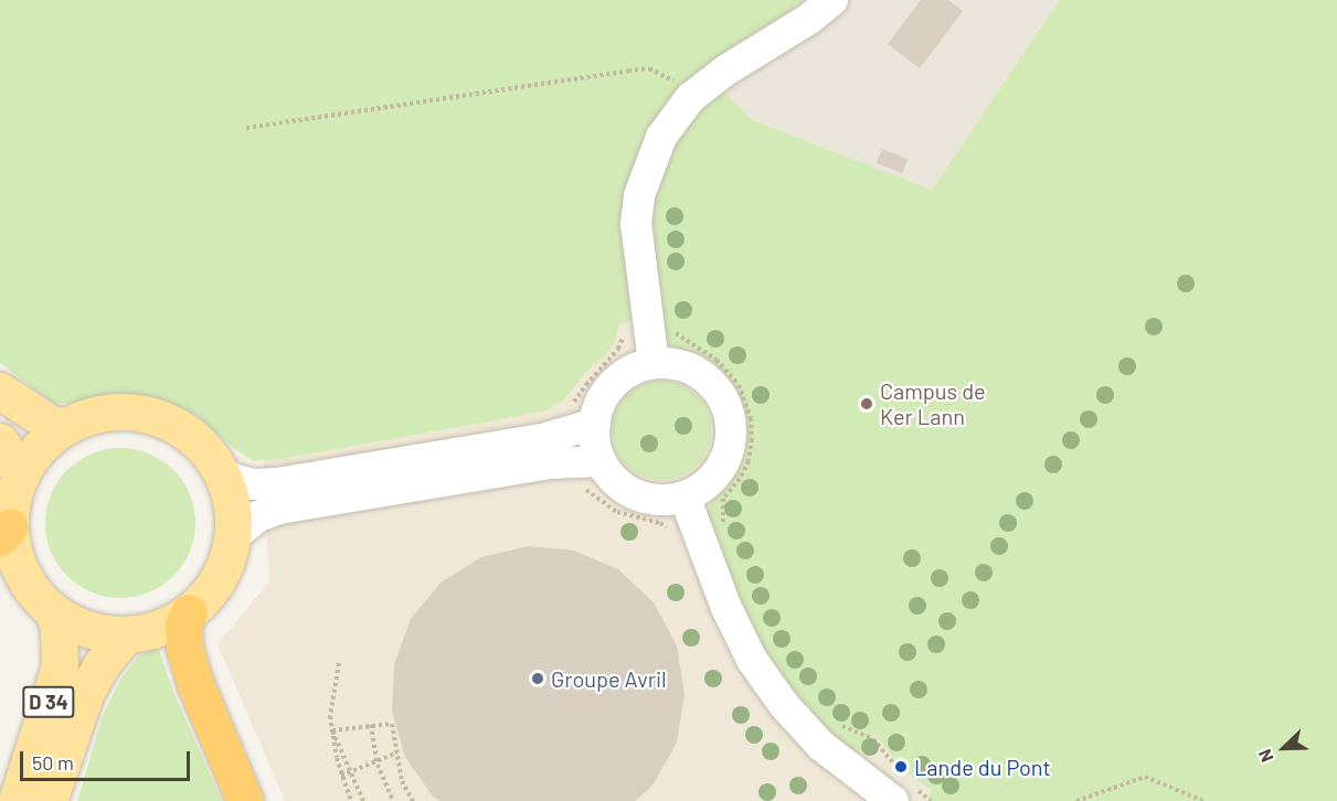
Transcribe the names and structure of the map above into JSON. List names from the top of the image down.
{
  "streets": {
    "main road": ["D 34"]
  },
  "places": ["Campus de Ker Lann", "Groupe Avril", "Lande du Pont"],
  "scale_bar": "50 m",
  "north": "bottom left"
}
